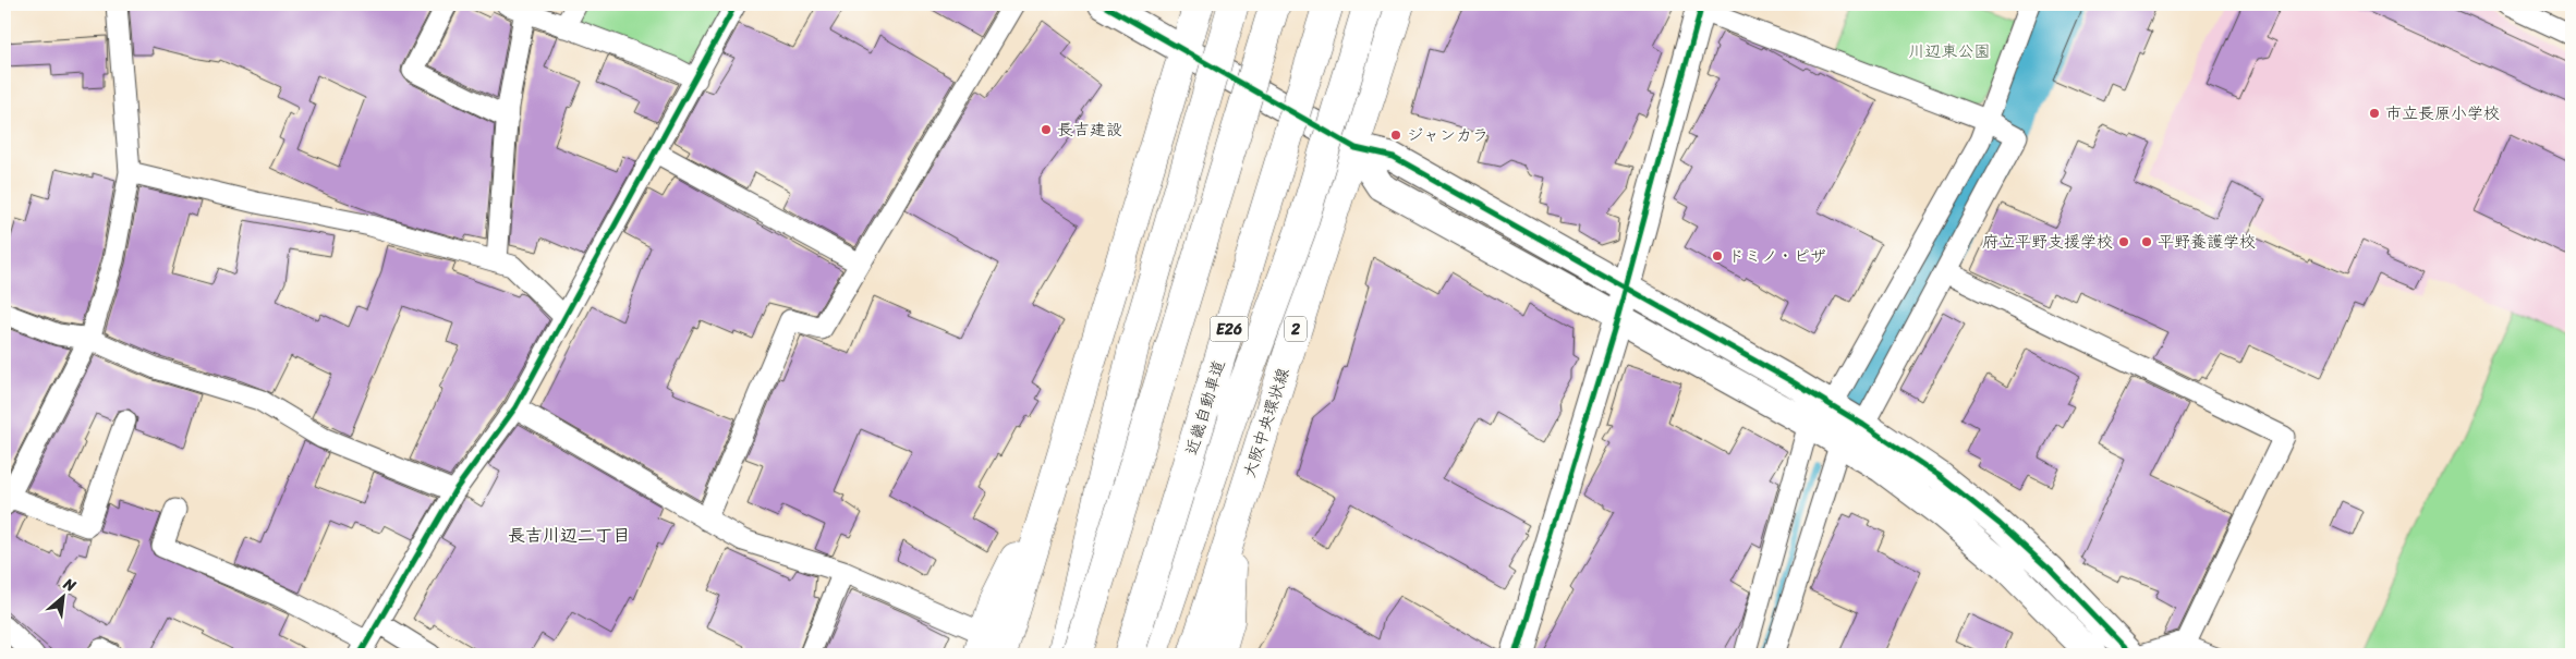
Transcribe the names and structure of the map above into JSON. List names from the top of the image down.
{
  "streets": {
    "main road": [
      "E26",
      "2",
      "近畿自動車道",
      "大阪中央環状線"
    ]
  },
  "districts": ["長吉川辺二丁目"],
  "parks": ["川辺東公園"],
  "places": [
    "市立長原小学校",
    "長吉建設",
    "ジャンカラ",
    "府立平野支援学校",
    "平野養護学校",
    "ドミノ・ピザ"
  ],
  "north": "top right"
}
